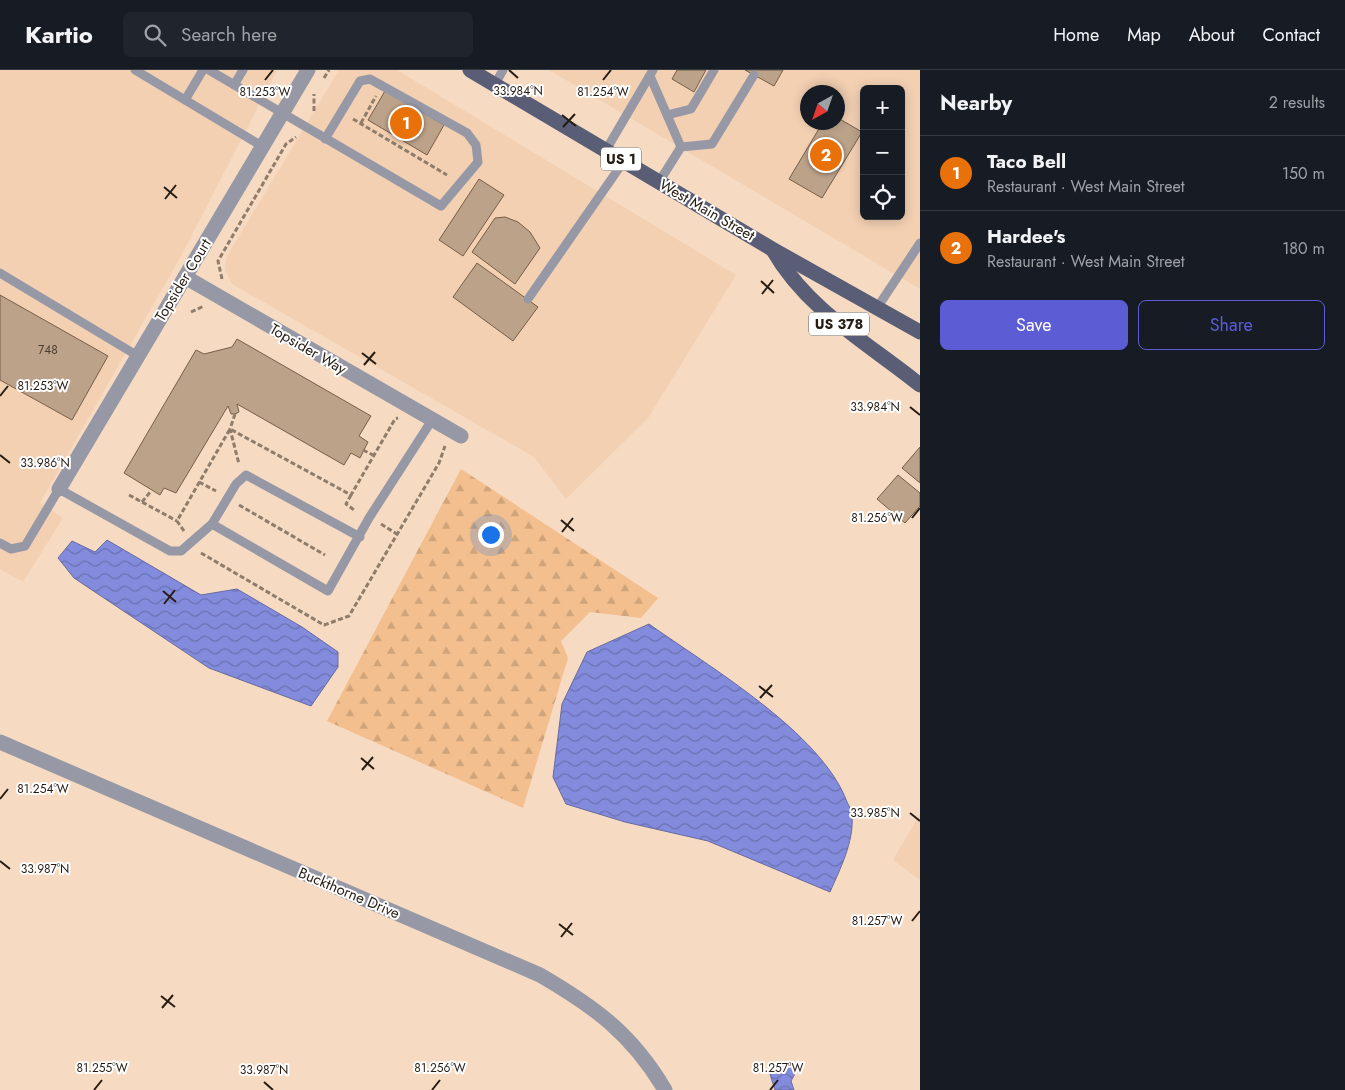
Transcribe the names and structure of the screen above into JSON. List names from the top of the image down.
{
  "streets": {
    "main road": ["US 1", "West Main Street", "US 378"],
    "street": ["Topsider Court", "Topsider Way", "Buckthorne Drive"]
  },
  "crossings": [
    ["West Main Street", "US 378"],
    ["Topsider Court", "Topsider Way"]
  ],
  "house_numbers": ["748"],
  "north": "bottom left",
  "page": {
    "header": "Kartio",
    "search": "Search here",
    "nav": [
      "Home",
      "Map",
      "About",
      "Contact"
    ],
    "heading": ["Nearby", "2 results"],
    "map_buttons": ["+", "−"],
    "pins": ["1", "2"],
    "list": [
      {
        "mark": "1",
        "name": "Taco Bell",
        "note": "Restaurant · West Main Street",
        "value": "150 m"
      },
      {
        "mark": "2",
        "name": "Hardee's",
        "note": "Restaurant · West Main Street",
        "value": "180 m"
      }
    ],
    "buttons": ["Save", "Share"]
  },
  "coordinates": [
    "33.984°N",
    "81.253°W",
    "81.254°W",
    "33.986°N",
    "81.256°W",
    "33.985°N",
    "33.987°N",
    "81.257°W",
    "81.255°W"
  ]
}
